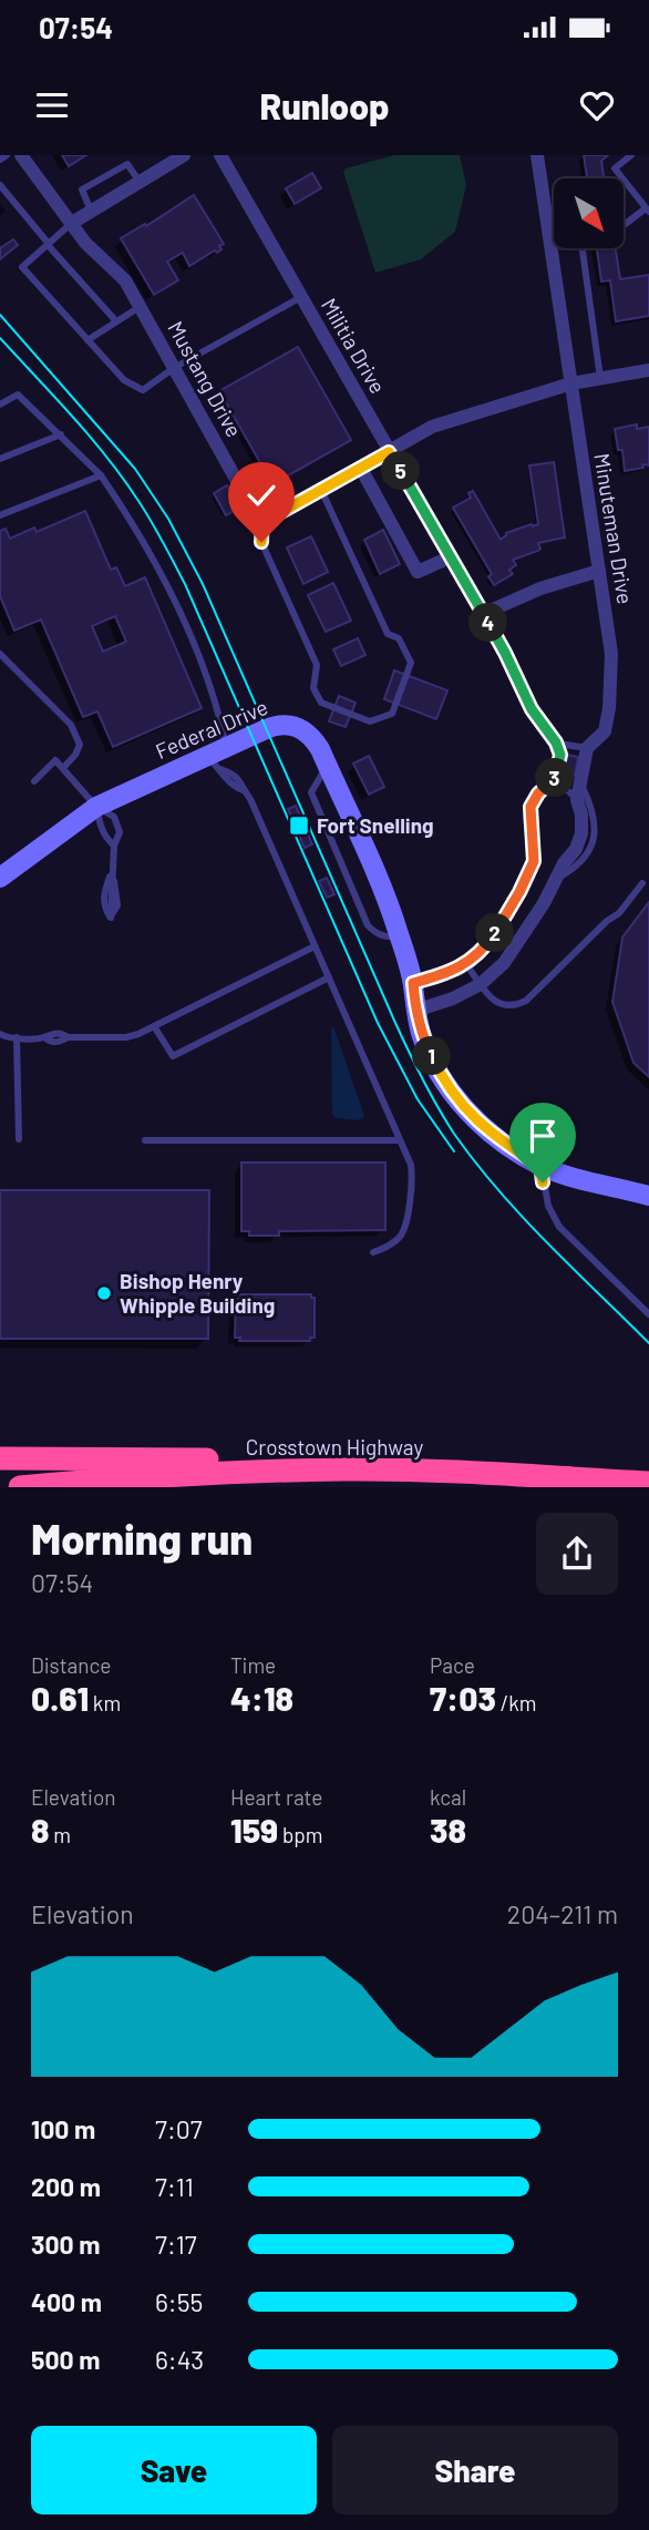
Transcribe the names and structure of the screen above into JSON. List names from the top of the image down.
{
  "streets": {
    "highway": ["Crosstown Highway"],
    "street": [
      "Militia Drive",
      "Mustang Drive",
      "Minuteman Drive",
      "Federal Drive"
    ]
  },
  "crossings": [
    ["Minuteman Drive", "Federal Drive"]
  ],
  "places": {
    "transit": ["Fort Snelling"],
    "other": ["Bishop Henry Whipple Building"]
  },
  "north": "bottom right",
  "page": {
    "status": "07:54",
    "header": "Runloop",
    "pins": [
      "5",
      "4",
      "3",
      "2",
      "1"
    ],
    "heading": ["Morning run", "07:54"],
    "stats": [
      ["Distance", "0.61 km"],
      ["Time", "4:18"],
      ["Pace", "7:03 /km"],
      ["Elevation", "8 m"],
      ["Heart rate", "159 bpm"],
      ["kcal", "38"]
    ],
    "chart": ["Elevation", "204–211 m"],
    "list": [
      {
        "name": "100 m",
        "note": "7:07"
      },
      {
        "name": "200 m",
        "note": "7:11"
      },
      {
        "name": "300 m",
        "note": "7:17"
      },
      {
        "name": "400 m",
        "note": "6:55"
      },
      {
        "name": "500 m",
        "note": "6:43"
      }
    ],
    "buttons": ["Save", "Share"]
  }
}
